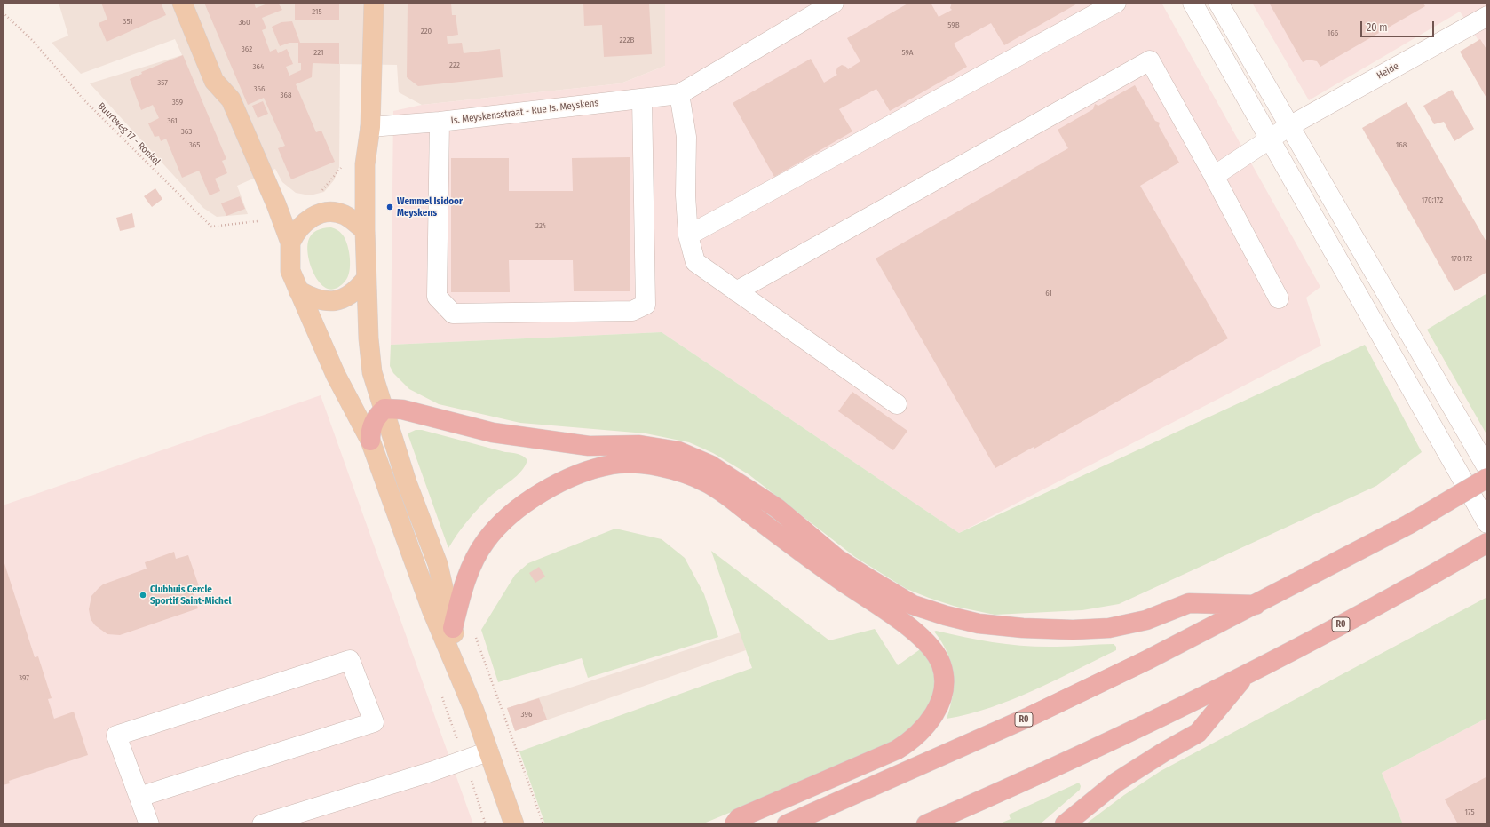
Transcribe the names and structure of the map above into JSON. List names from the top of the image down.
{
  "streets": {
    "highway": ["R0"],
    "street": ["Heide", "Is. Meyskensstraat - Rue Is. Meyskens"],
    "path": ["Buurtweg 17 - Ronkel"]
  },
  "places": ["Wemmel Isidoor Meyskens", "Clubhuis Cercle Sportif Saint-Michel"],
  "house_numbers": [
    "215",
    "351",
    "360",
    "59B",
    "220",
    "166",
    "222B",
    "362",
    "221",
    "59A",
    "222",
    "364",
    "357",
    "366",
    "368",
    "359",
    "361",
    "363",
    "365",
    "168",
    "170;172",
    "224",
    "170;172",
    "61",
    "397",
    "396",
    "175"
  ],
  "scale_bar": "20 m"
}
